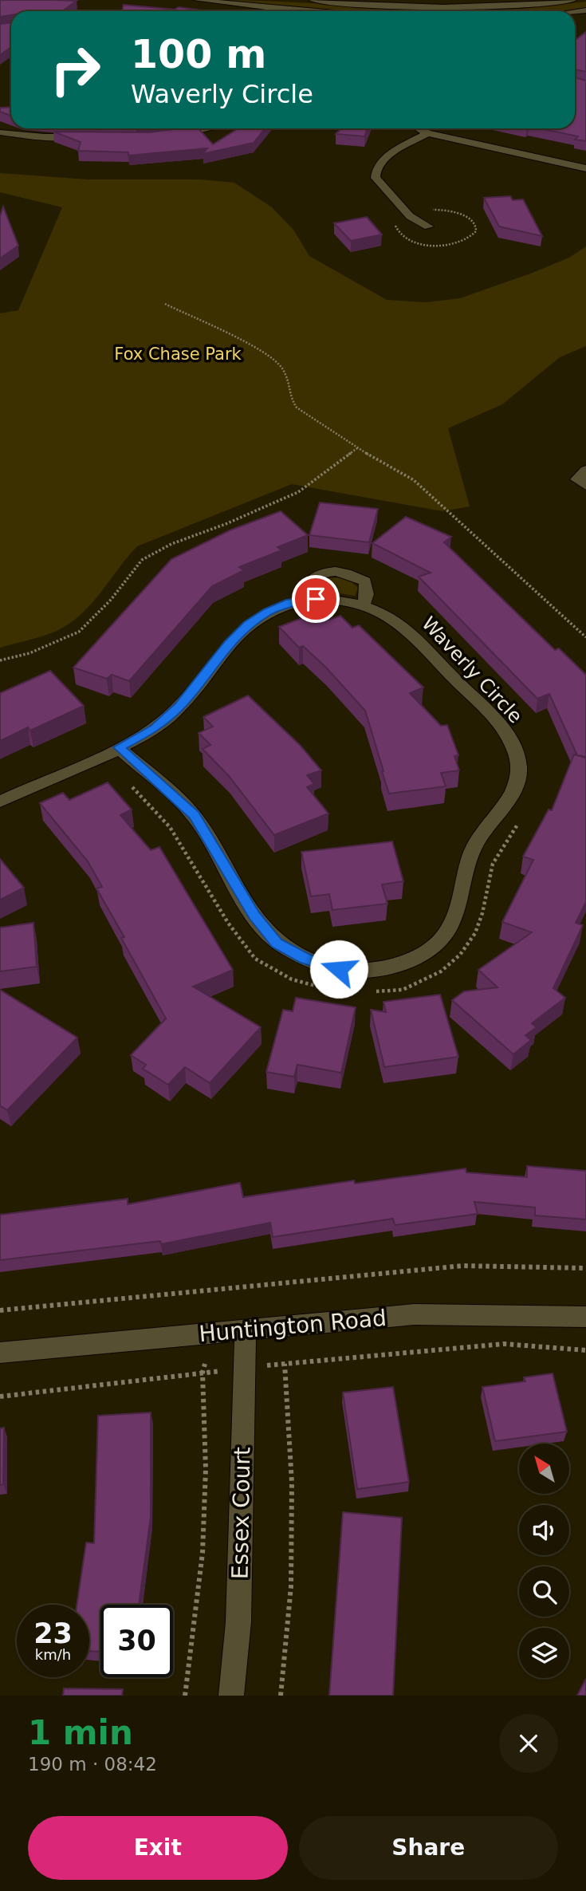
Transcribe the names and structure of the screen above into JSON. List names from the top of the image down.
{
  "streets": {
    "street": ["Waverly Circle", "Huntington Road", "Essex Court"]
  },
  "crossings": [
    ["Huntington Road", "Essex Court"]
  ],
  "parks": ["Fox Chase Park"],
  "north": "top left",
  "page": {
    "turn": ["100 m", "Waverly Circle"],
    "speed": "23 km/h",
    "limit": "30",
    "heading": ["1 min", "190 m · 08:42"],
    "buttons": ["Exit", "Share"]
  }
}
